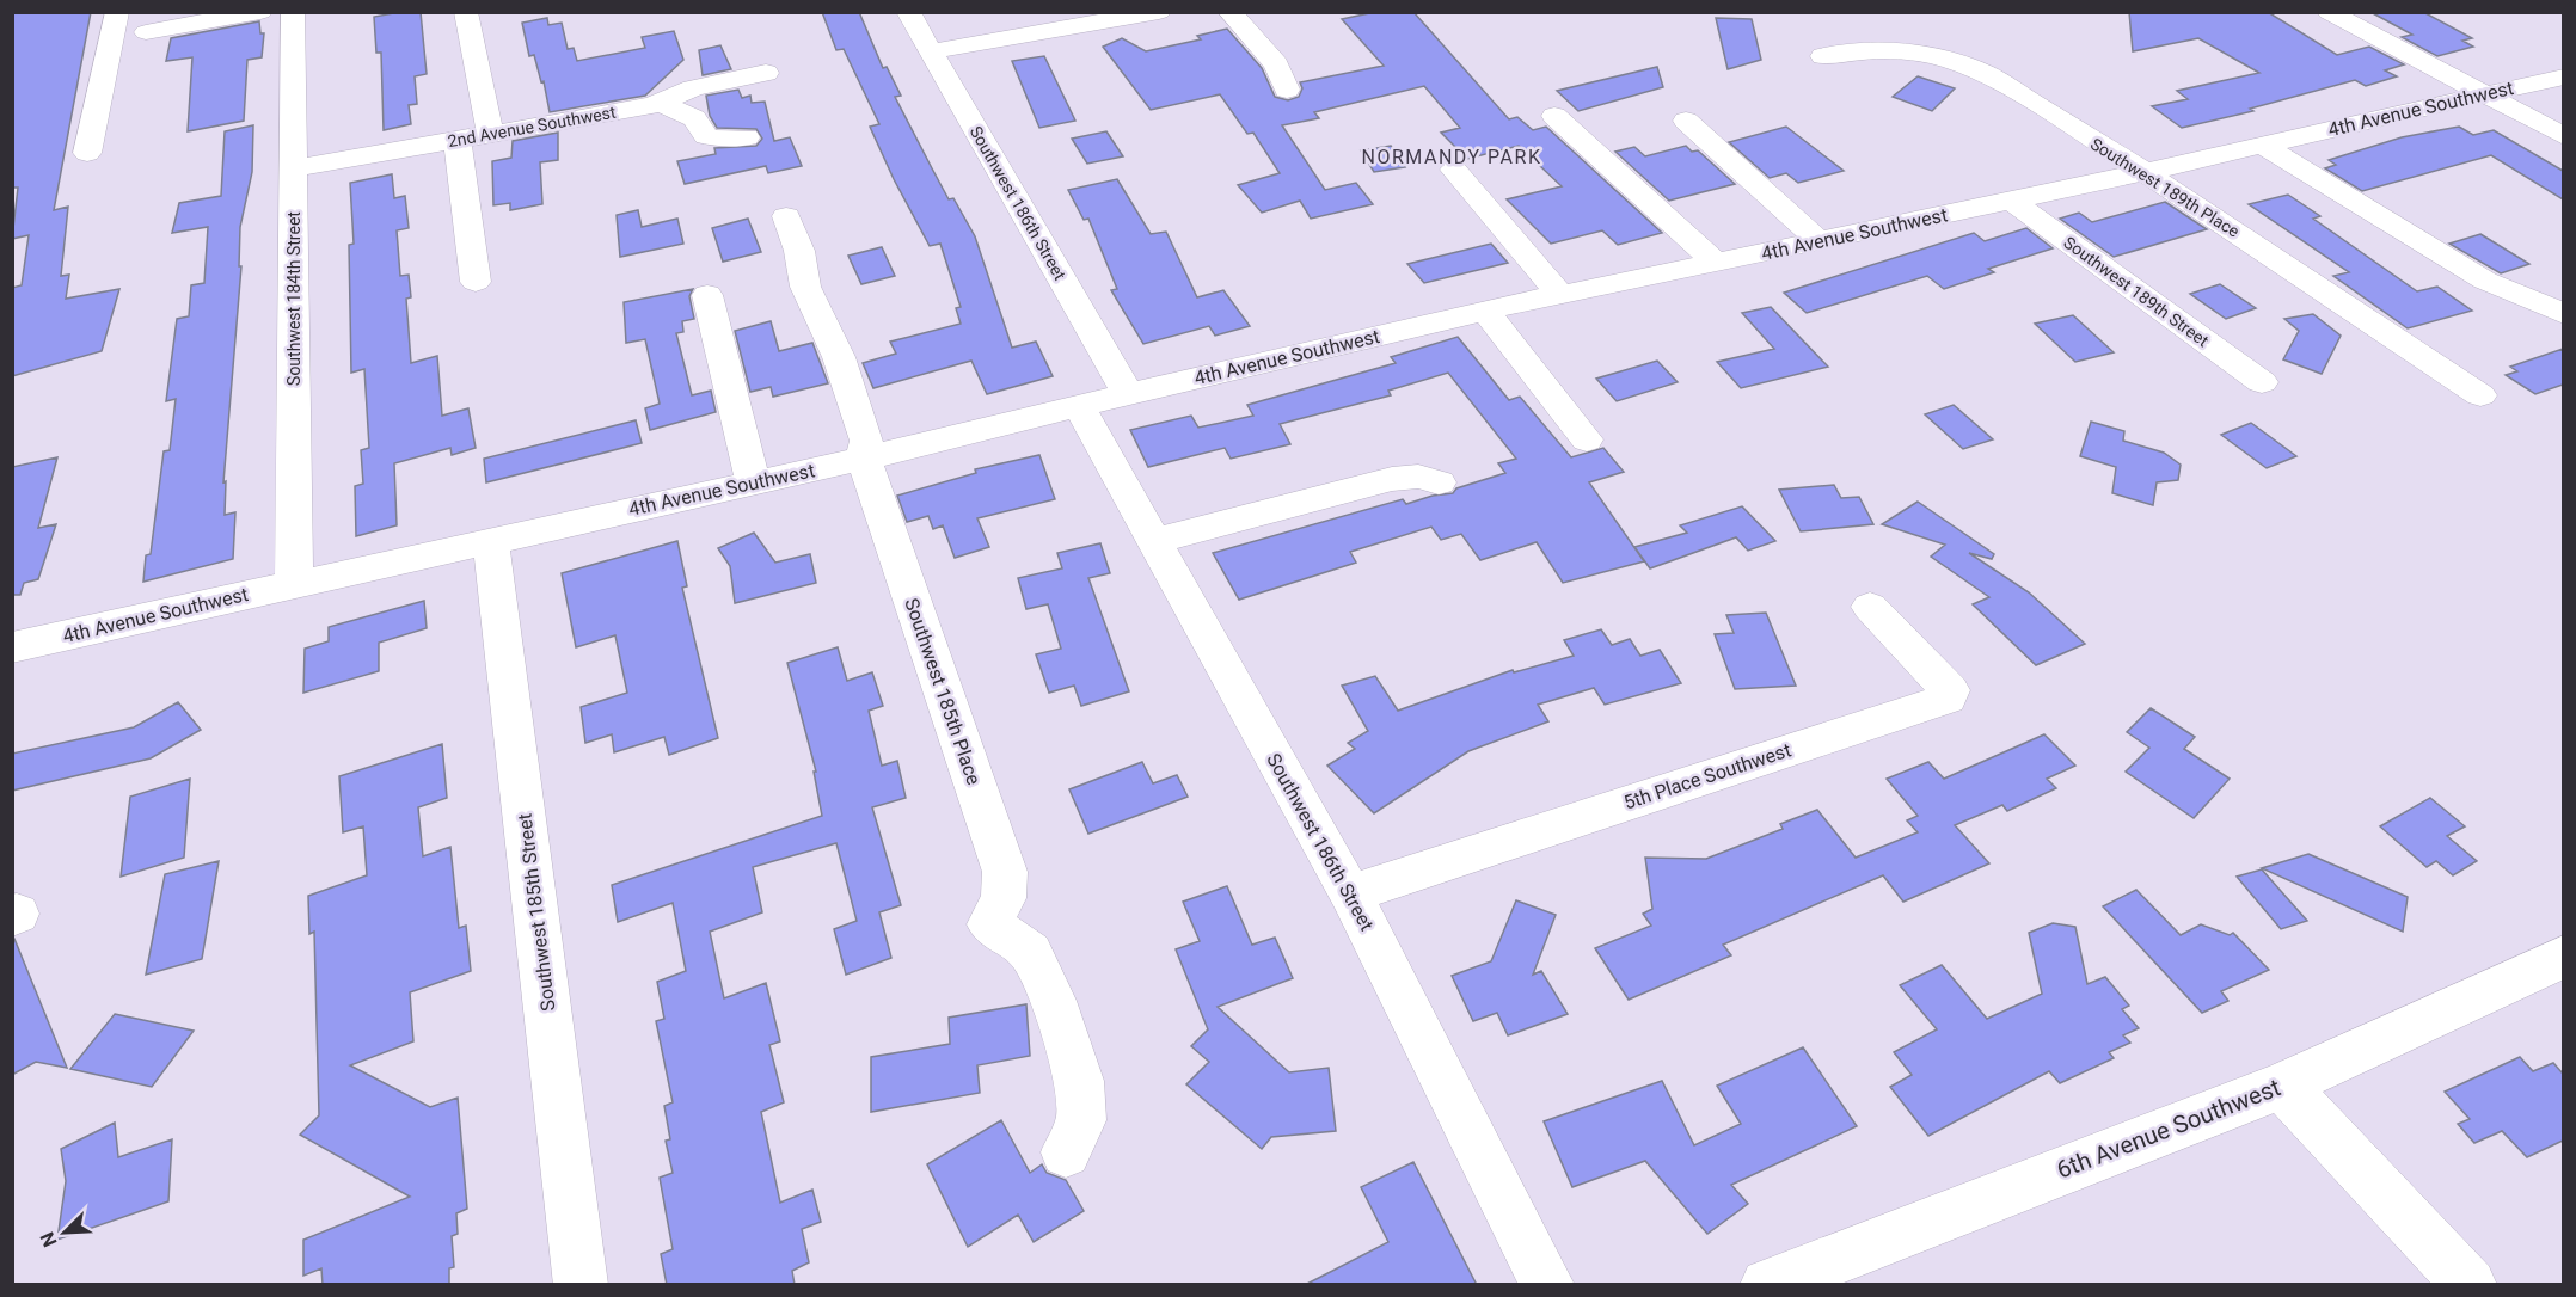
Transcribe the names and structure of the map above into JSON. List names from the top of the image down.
{
  "streets": {
    "street": [
      "4th Avenue Southwest",
      "2nd Avenue Southwest",
      "Southwest 189th Place",
      "Southwest 186th Street",
      "Southwest 189th Street",
      "Southwest 184th Street",
      "Southwest 185th Place",
      "5th Place Southwest",
      "Southwest 185th Street",
      "6th Avenue Southwest"
    ]
  },
  "crossings": [
    ["4th Avenue Southwest", "Southwest 189th Place"],
    ["4th Avenue Southwest", "Southwest 186th Street"],
    ["4th Avenue Southwest", "Southwest 189th Street"],
    ["4th Avenue Southwest", "Southwest 184th Street"],
    ["4th Avenue Southwest", "Southwest 185th Place"],
    ["4th Avenue Southwest", "Southwest 185th Street"],
    ["2nd Avenue Southwest", "Southwest 184th Street"],
    ["Southwest 186th Street", "5th Place Southwest"]
  ],
  "districts": ["NORMANDY PARK"],
  "north": "bottom left"
}
